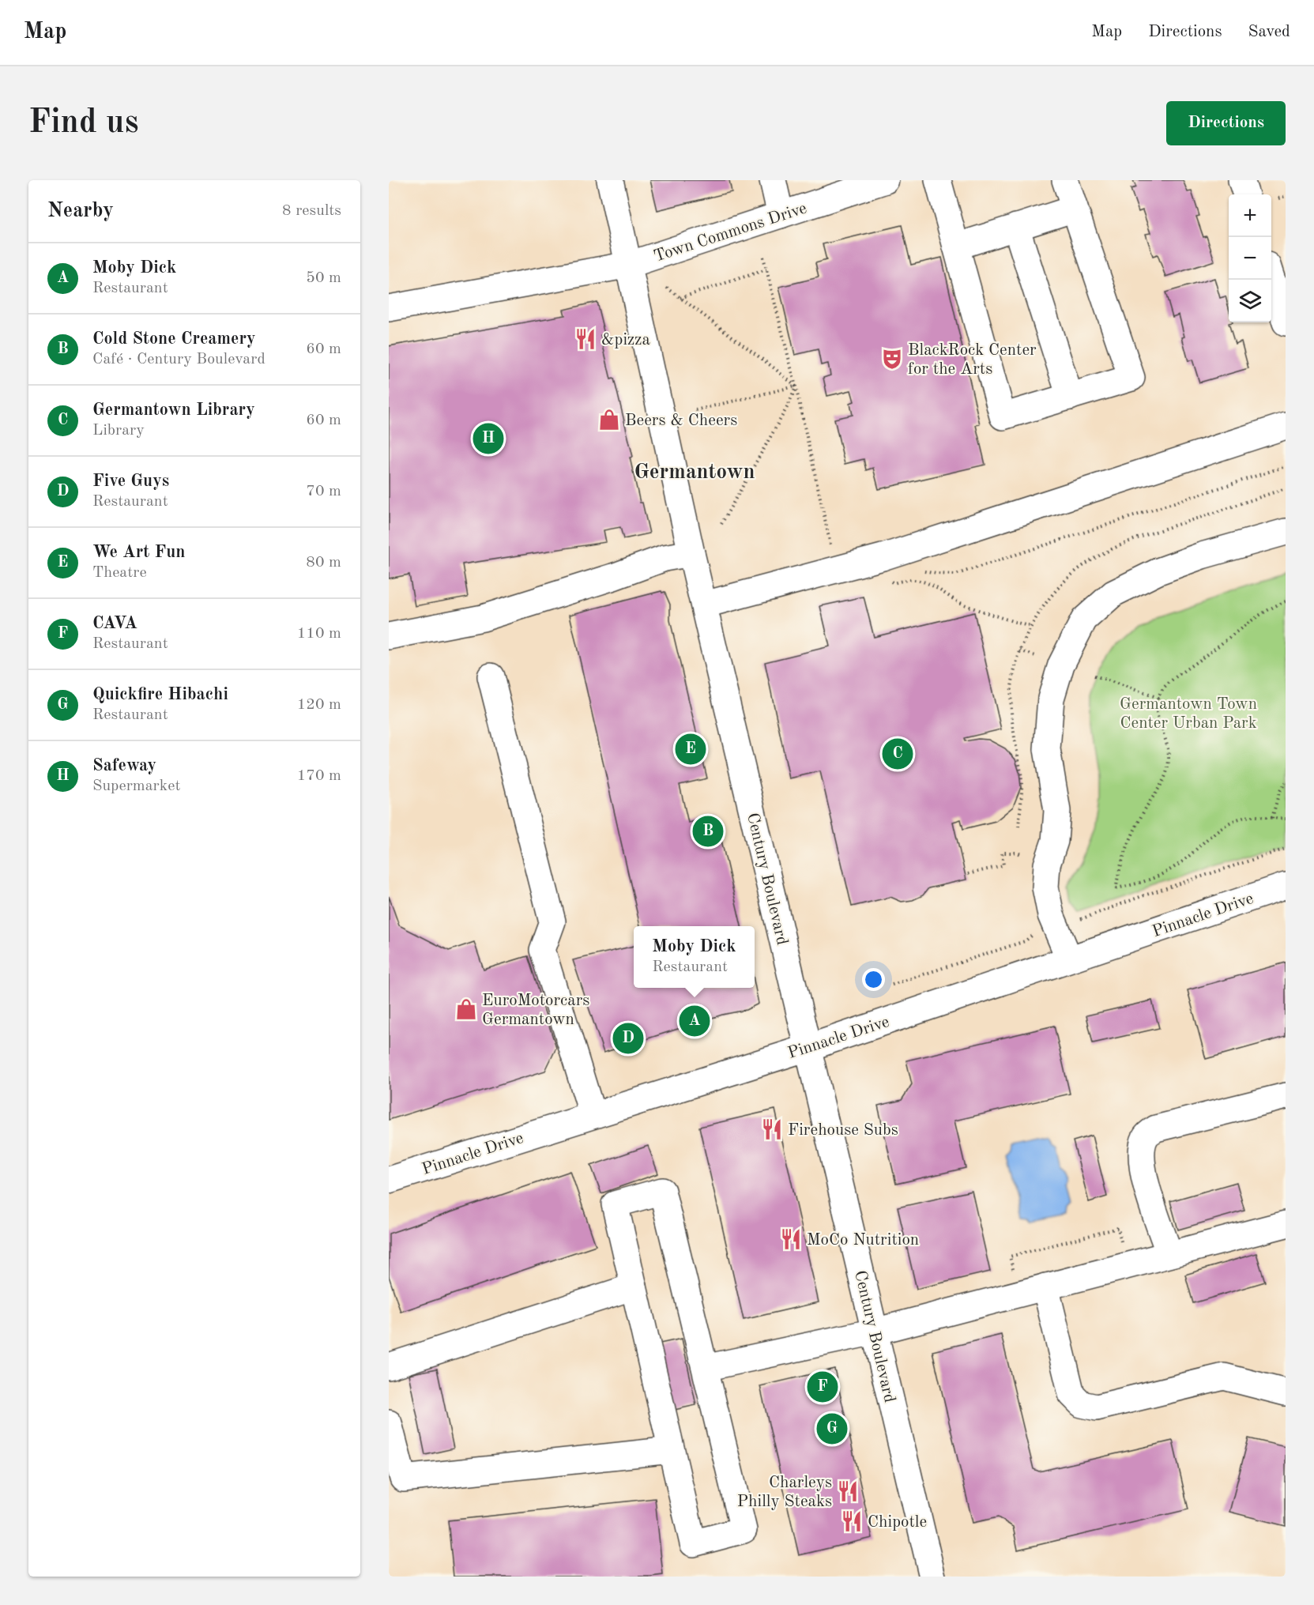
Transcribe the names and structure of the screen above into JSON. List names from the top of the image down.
{
  "streets": {
    "street": ["Town Commons Drive", "Century Boulevard", "Pinnacle Drive"]
  },
  "crossings": [
    ["Town Commons Drive", "Century Boulevard"],
    ["Century Boulevard", "Pinnacle Drive"]
  ],
  "districts": ["Germantown"],
  "parks": ["Germantown Town Center Urban Park"],
  "places": {
    "restaurant": [
      "&pizza",
      "Firehouse Subs",
      "MoCo Nutrition",
      "Charleys Philly Steaks",
      "Chipotle"
    ],
    "theatre": ["BlackRock Center for the Arts"],
    "shop": ["Beers & Cheers", "EuroMotorcars Germantown"]
  },
  "page": {
    "header": "Map",
    "nav": ["Map", "Directions", "Saved"],
    "buttons": "Directions",
    "title": "Find us",
    "heading": ["Nearby", "8 results"],
    "map_buttons": ["+", "−"],
    "list": [
      {
        "mark": "A",
        "name": "Moby Dick",
        "note": "Restaurant",
        "value": "50 m"
      },
      {
        "mark": "B",
        "name": "Cold Stone Creamery",
        "note": "Café · Century Boulevard",
        "value": "60 m"
      },
      {
        "mark": "C",
        "name": "Germantown Library",
        "note": "Library",
        "value": "60 m"
      },
      {
        "mark": "D",
        "name": "Five Guys",
        "note": "Restaurant",
        "value": "70 m"
      },
      {
        "mark": "E",
        "name": "We Art Fun",
        "note": "Theatre",
        "value": "80 m"
      },
      {
        "mark": "F",
        "name": "CAVA",
        "note": "Restaurant",
        "value": "110 m"
      },
      {
        "mark": "G",
        "name": "Quickfire Hibachi",
        "note": "Restaurant",
        "value": "120 m"
      },
      {
        "mark": "H",
        "name": "Safeway",
        "note": "Supermarket",
        "value": "170 m"
      }
    ],
    "pins": [
      "H",
      "E",
      "C",
      "B",
      "A",
      "D",
      "F",
      "G"
    ],
    "popup": ["Moby Dick", "Restaurant"]
  }
}
